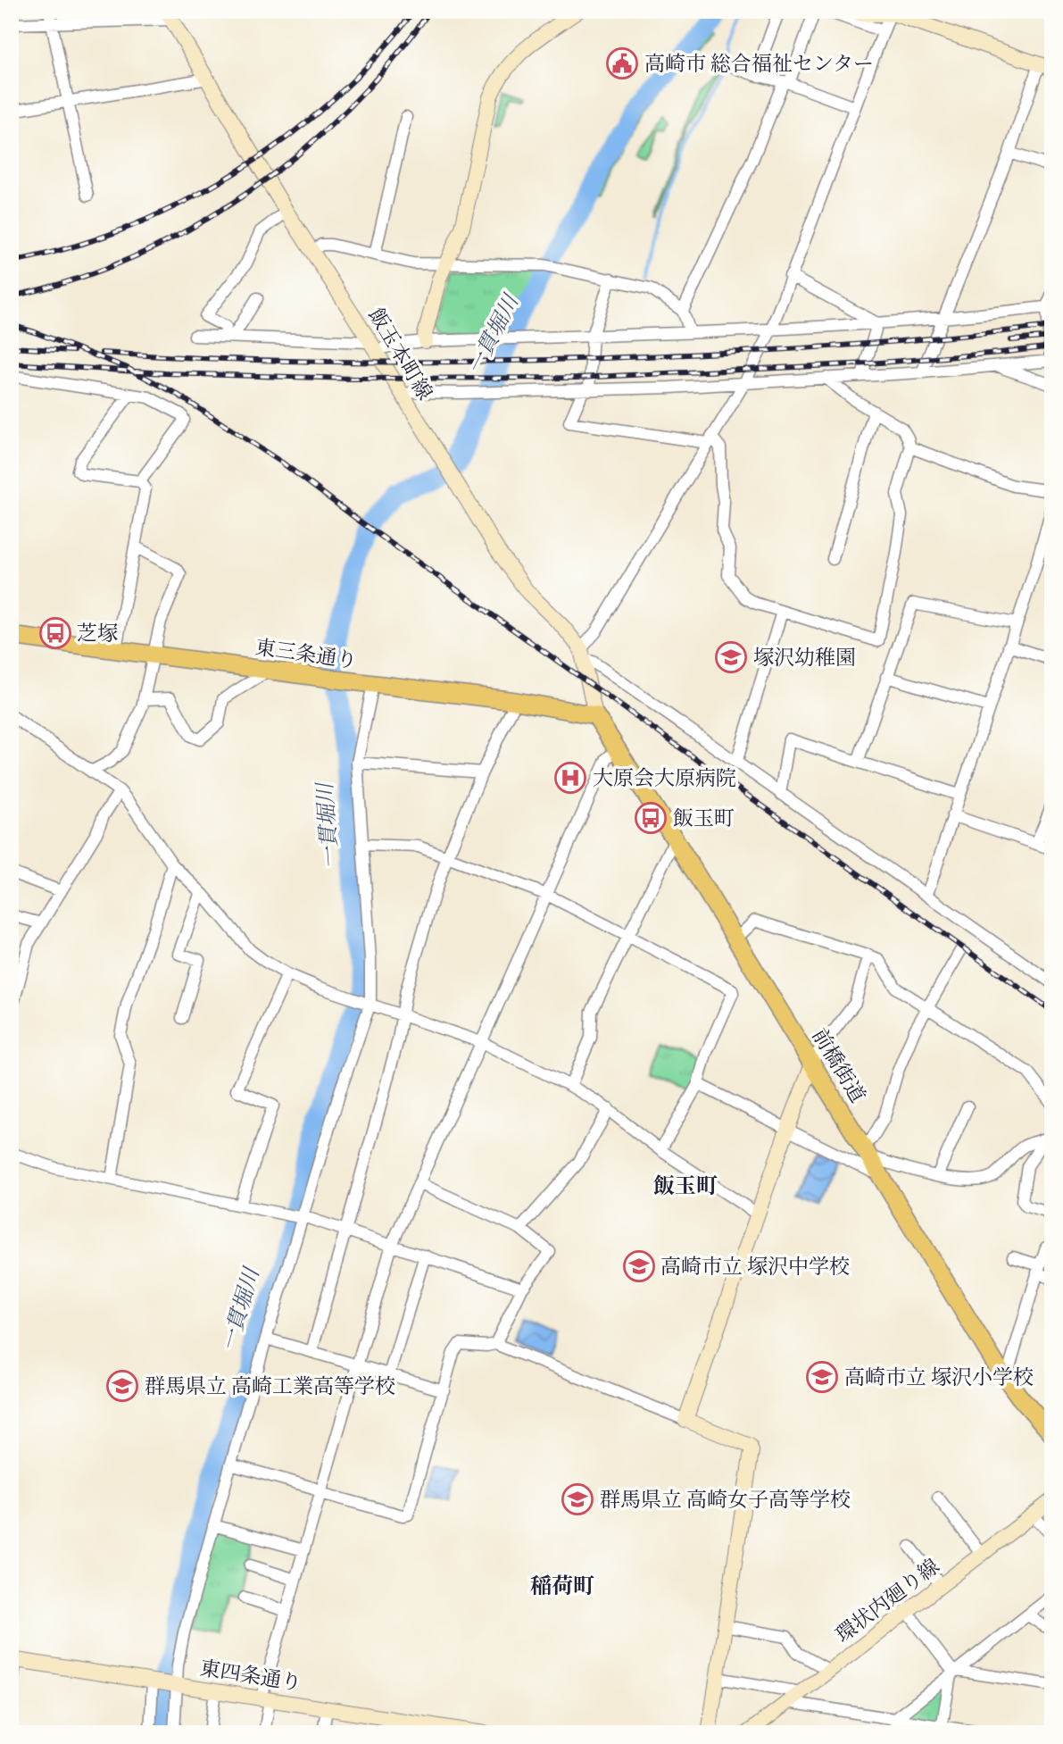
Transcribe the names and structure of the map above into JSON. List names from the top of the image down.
{
  "streets": {
    "main road": ["東三条通り", "前橋街道"],
    "street": ["飯玉本町線", "環状内廻り線", "東四条通り"]
  },
  "crossings": [
    ["飯玉本町線", "東三条通り"],
    ["飯玉本町線", "前橋街道"],
    ["東三条通り", "前橋街道"]
  ],
  "districts": ["飯玉町", "稲荷町"],
  "water": ["一貫堀川"],
  "places": {
    "public building": ["高崎市 総合福祉センター"],
    "bus stop": ["芝塚", "飯玉町"],
    "school or university": [
      "塚沢幼稚園",
      "高崎市立 塚沢中学校",
      "高崎市立 塚沢小学校",
      "群馬県立 高崎工業高等学校",
      "群馬県立 高崎女子高等学校"
    ],
    "hospital": ["大原会大原病院"]
  }
}
